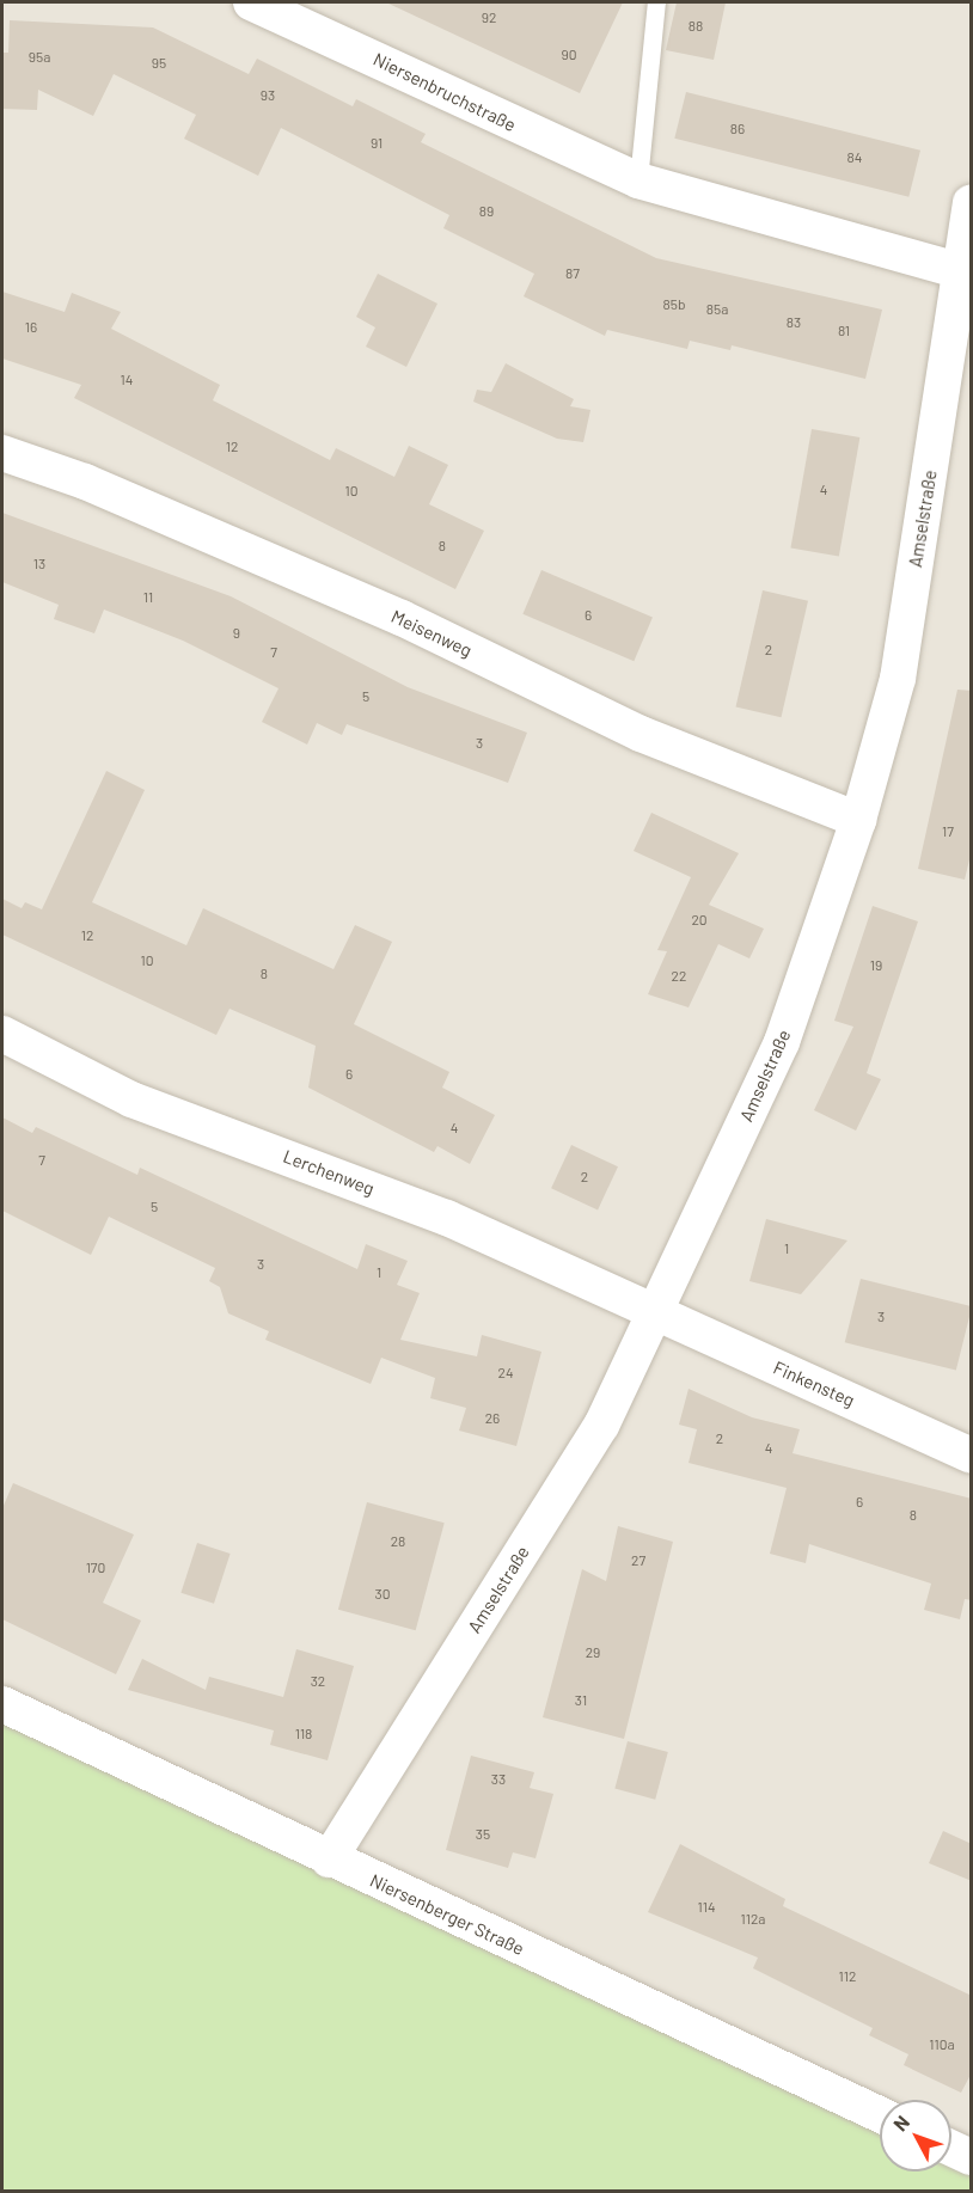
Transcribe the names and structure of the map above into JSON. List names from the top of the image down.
{
  "streets": {
    "street": [
      "Niersenbruchstraße",
      "Amselstraße",
      "Meisenweg",
      "Lerchenweg",
      "Finkensteg",
      "Niersenberger Straße"
    ]
  },
  "crossings": [
    ["Niersenbruchstraße", "Amselstraße"],
    ["Amselstraße", "Meisenweg"],
    ["Amselstraße", "Lerchenweg"],
    ["Amselstraße", "Finkensteg"],
    ["Amselstraße", "Niersenberger Straße"],
    ["Lerchenweg", "Finkensteg"]
  ],
  "house_numbers": [
    "92",
    "88",
    "90",
    "95a",
    "95",
    "93",
    "86",
    "91",
    "84",
    "89",
    "87",
    "85b",
    "85a",
    "83",
    "16",
    "81",
    "14",
    "12",
    "4",
    "10",
    "8",
    "13",
    "11",
    "6",
    "9",
    "2",
    "7",
    "5",
    "3",
    "17",
    "20",
    "12",
    "10",
    "19",
    "8",
    "22",
    "6",
    "4",
    "7",
    "2",
    "5",
    "1",
    "3",
    "1",
    "3",
    "24",
    "26",
    "2",
    "4",
    "6",
    "8",
    "28",
    "27",
    "170",
    "30",
    "29",
    "32",
    "31",
    "118",
    "33",
    "35",
    "114",
    "112a",
    "112",
    "110a"
  ],
  "north": "top left"
}
